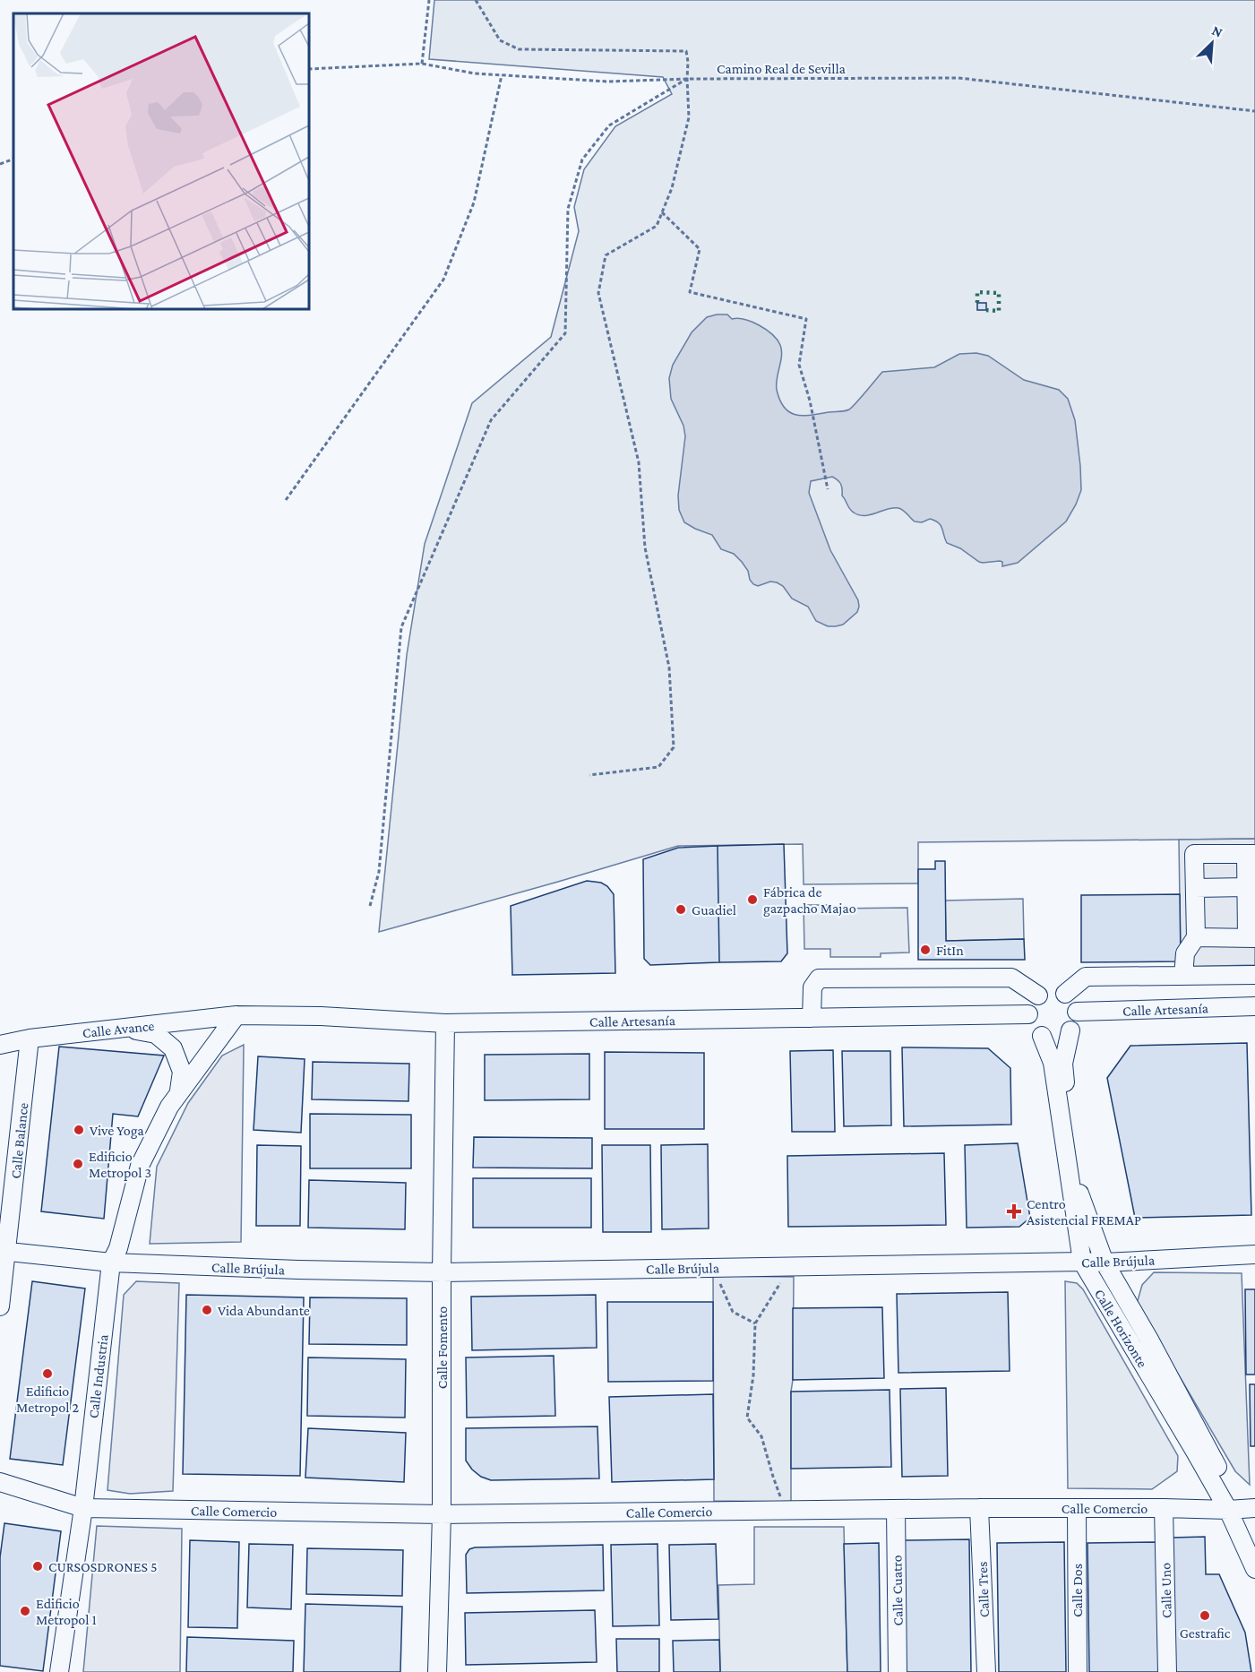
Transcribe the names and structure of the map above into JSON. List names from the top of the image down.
{
  "streets": {
    "street": [
      "Calle Artesanía",
      "Calle Avance",
      "Calle Balance",
      "Calle Brújula",
      "Calle Horizonte",
      "Calle Fomento",
      "Calle Industria",
      "Calle Comercio",
      "Calle Tres",
      "Calle Cuatro",
      "Calle Dos",
      "Calle Uno"
    ],
    "path": ["Camino Real de Sevilla"]
  },
  "crossings": [
    ["Calle Artesanía", "Calle Avance"],
    ["Calle Artesanía", "Calle Horizonte"],
    ["Calle Artesanía", "Calle Fomento"],
    ["Calle Artesanía", "Calle Industria"],
    ["Calle Avance", "Calle Balance"],
    ["Calle Avance", "Calle Industria"],
    ["Calle Brújula", "Calle Horizonte"],
    ["Calle Brújula", "Calle Fomento"],
    ["Calle Brújula", "Calle Industria"],
    ["Calle Horizonte", "Calle Comercio"],
    ["Calle Fomento", "Calle Comercio"],
    ["Calle Industria", "Calle Comercio"],
    ["Calle Comercio", "Calle Tres"],
    ["Calle Comercio", "Calle Cuatro"],
    ["Calle Comercio", "Calle Dos"],
    ["Calle Comercio", "Calle Uno"]
  ],
  "places": {
    "other": [
      "Fábrica de gazpacho Majao",
      "Guadiel",
      "FitIn",
      "Vive Yoga",
      "Edificio Metropol 3",
      "Vida Abundante",
      "Edificio Metropol 2",
      "CURSOSDRONES 5",
      "Edificio Metropol 1",
      "Gestrafic"
    ],
    "health": ["Centro Asistencial FREMAP"]
  },
  "north": "top right"
}
